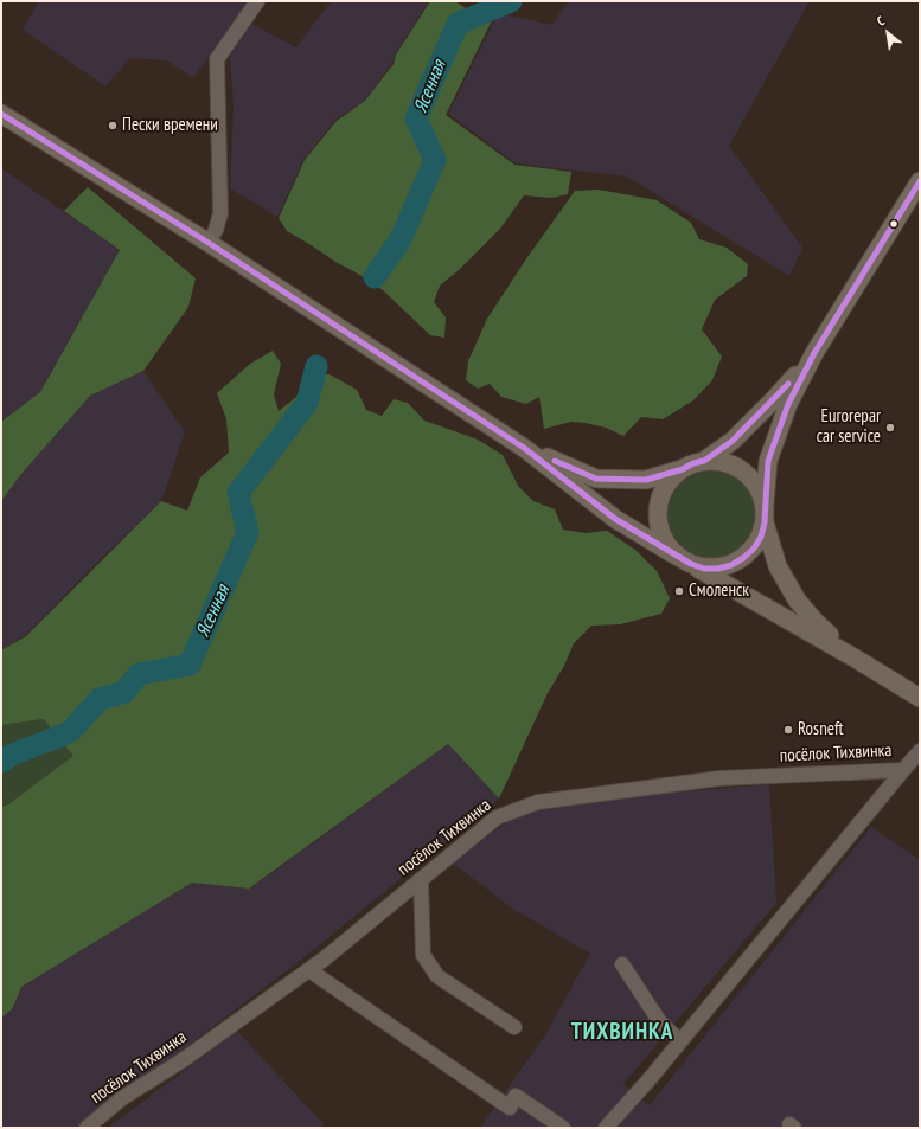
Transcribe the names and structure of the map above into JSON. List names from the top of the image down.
{
  "streets": {
    "street": ["посёлок Тихвинка"]
  },
  "districts": ["ТИХВИНКА"],
  "water": ["Ясенная"],
  "places": [
    "Пески времени",
    "Eurorepar car service",
    "Смоленск",
    "Rosneft"
  ],
  "north": "top left"
}
